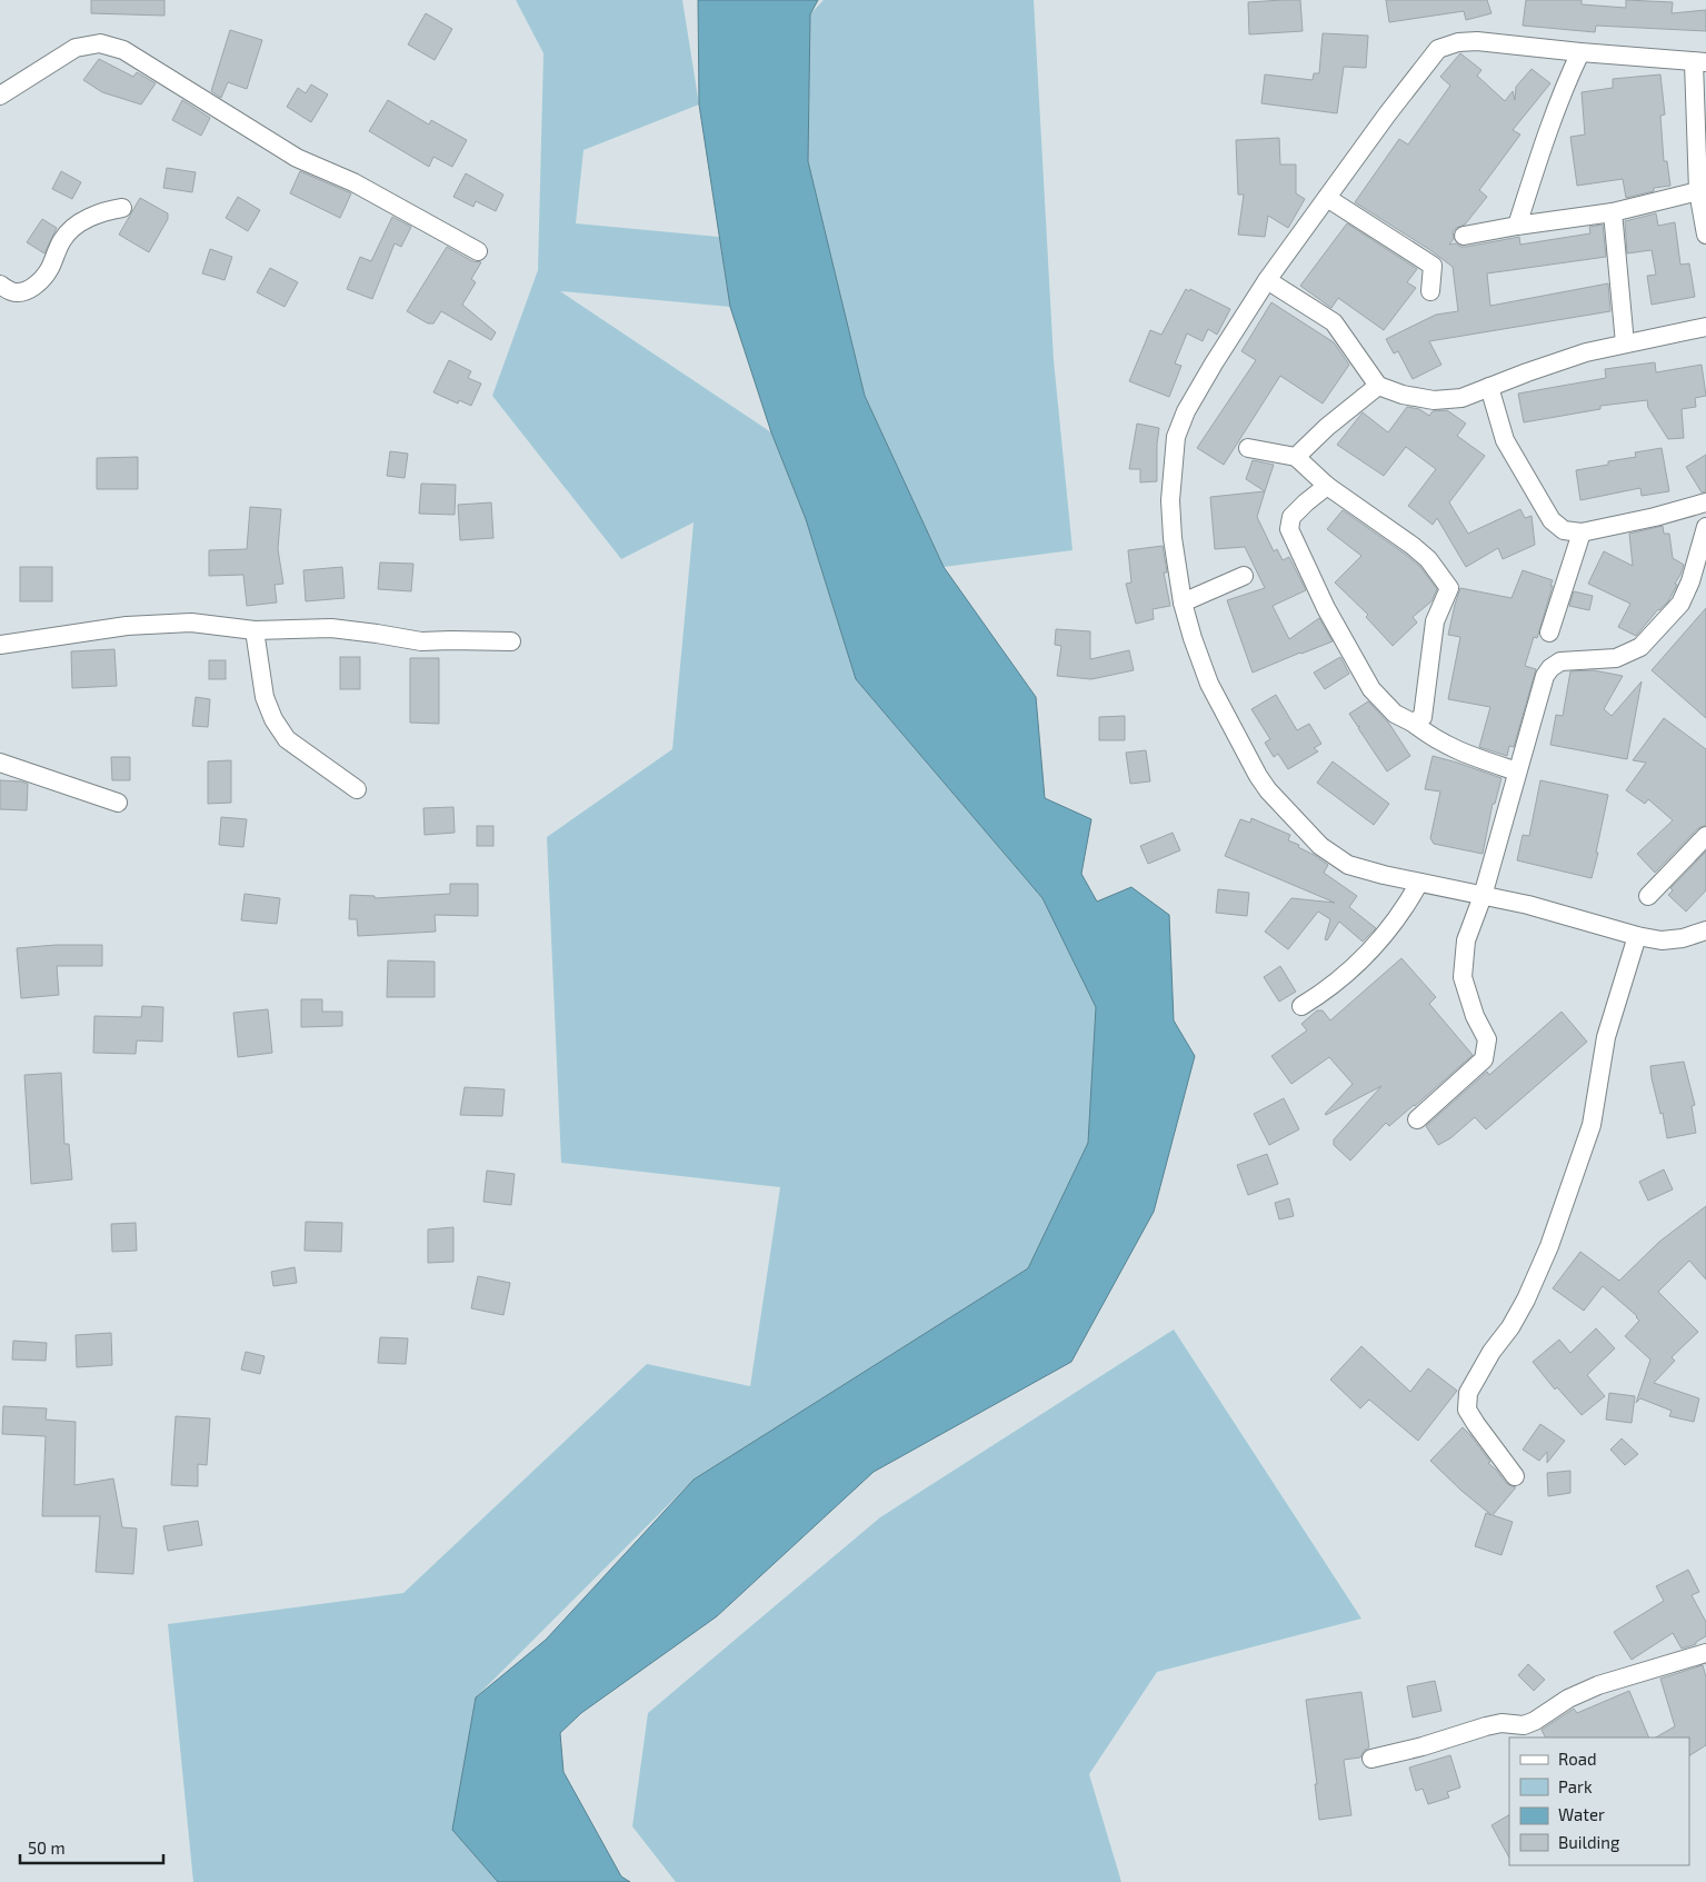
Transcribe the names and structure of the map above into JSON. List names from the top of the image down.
{
  "legend": [
    "Road",
    "Park",
    "Water",
    "Building"
  ],
  "scale_bar": "50 m"
}
